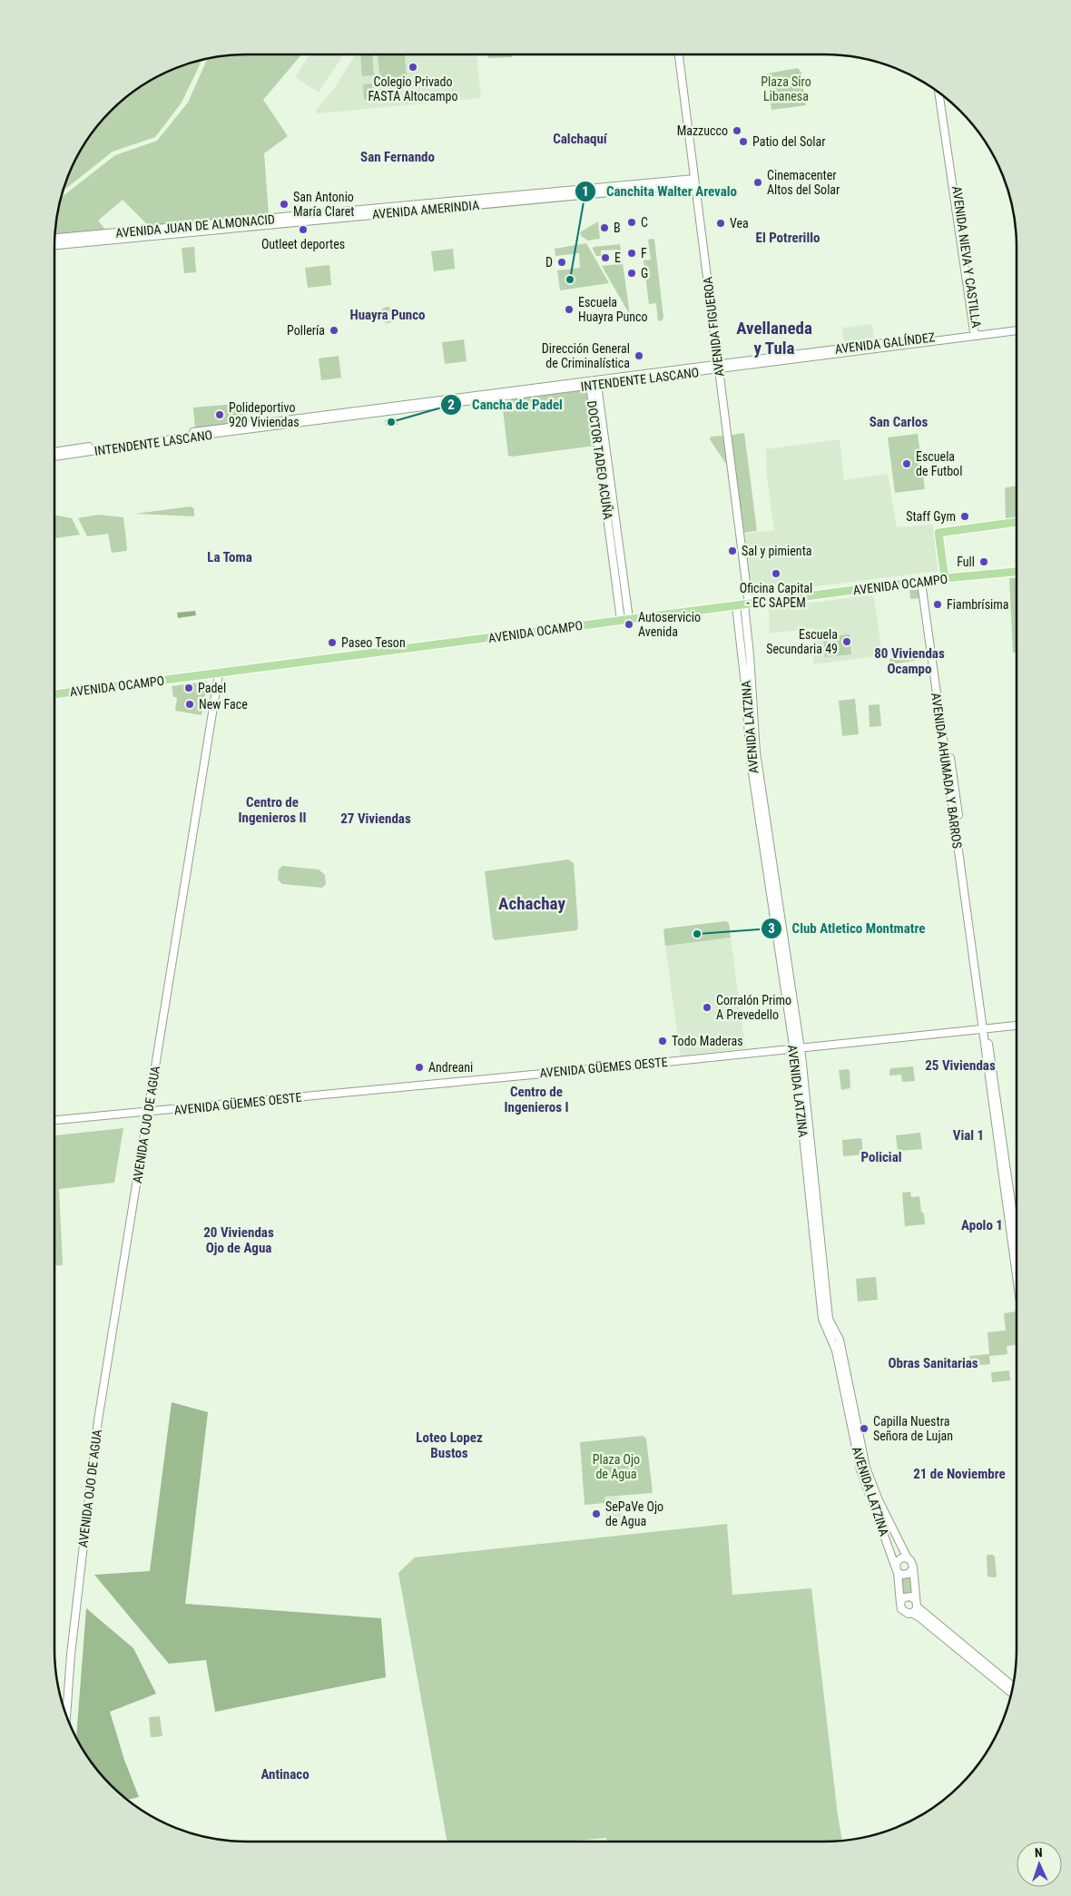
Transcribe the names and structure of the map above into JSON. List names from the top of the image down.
{
  "streets": {
    "main road": [
      "AVENIDA AMERINDIA",
      "AVENIDA JUAN DE ALMONACID",
      "AVENIDA NIEVA Y CASTILLA",
      "AVENIDA FIGUEROA",
      "AVENIDA GALÍNDEZ",
      "INTENDENTE LASCANO",
      "DOCTOR TADEO ACUÑA",
      "AVENIDA OCAMPO",
      "AVENIDA LATZINA",
      "AVENIDA AHUMADA Y BARROS",
      "AVENIDA GÜEMES OESTE",
      "AVENIDA OJO DE AGUA"
    ]
  },
  "crossings": [
    ["AVENIDA AMERINDIA", "AVENIDA JUAN DE ALMONACID"],
    ["AVENIDA AMERINDIA", "AVENIDA FIGUEROA"],
    ["AVENIDA JUAN DE ALMONACID", "AVENIDA FIGUEROA"],
    ["AVENIDA NIEVA Y CASTILLA", "AVENIDA GALÍNDEZ"],
    ["AVENIDA FIGUEROA", "AVENIDA GALÍNDEZ"],
    ["AVENIDA FIGUEROA", "INTENDENTE LASCANO"],
    ["AVENIDA FIGUEROA", "AVENIDA OCAMPO"],
    ["AVENIDA FIGUEROA", "AVENIDA LATZINA"],
    ["AVENIDA GALÍNDEZ", "INTENDENTE LASCANO"],
    ["INTENDENTE LASCANO", "DOCTOR TADEO ACUÑA"],
    ["DOCTOR TADEO ACUÑA", "AVENIDA OCAMPO"],
    ["AVENIDA OCAMPO", "AVENIDA LATZINA"],
    ["AVENIDA OCAMPO", "AVENIDA AHUMADA Y BARROS"],
    ["AVENIDA OCAMPO", "AVENIDA OJO DE AGUA"],
    ["AVENIDA LATZINA", "AVENIDA GÜEMES OESTE"],
    ["AVENIDA AHUMADA Y BARROS", "AVENIDA GÜEMES OESTE"],
    ["AVENIDA GÜEMES OESTE", "AVENIDA OJO DE AGUA"]
  ],
  "districts": [
    "Calchaquí",
    "San Fernando",
    "El Potrerillo",
    "Huayra Punco",
    "Avellaneda y Tula",
    "San Carlos",
    "La Toma",
    "80 Viviendas Ocampo",
    "Centro de Ingenieros II",
    "27 Viviendas",
    "Achachay",
    "25 Viviendas",
    "Centro de Ingenieros I",
    "Vial 1",
    "Policial",
    "Apolo 1",
    "20 Viviendas Ojo de Agua",
    "Obras Sanitarias",
    "Loteo Lopez Bustos",
    "21 de Noviembre",
    "Antinaco"
  ],
  "parks": ["Plaza Siro Libanesa", "Plaza Ojo de Agua"],
  "places": [
    "Colegio Privado FASTA Altocampo",
    "Mazzucco",
    "Patio del Solar",
    "Cinemacenter Altos del Solar",
    "San Antonio María Claret",
    "C",
    "Vea",
    "B",
    "Outleet deportes",
    "F",
    "E",
    "D",
    "G",
    "Canchita Walter Arevalo",
    "Escuela Huayra Punco",
    "Pollería",
    "Dirección General de Criminalística",
    "Polideportivo 920 Viviendas",
    "Cancha de Padel",
    "Escuela de Futbol",
    "Staff Gym",
    "Sal y pimienta",
    "Full",
    "Oficina Capital - EC SAPEM",
    "Fiambrísima",
    "Autoservicio Avenida",
    "Escuela Secundaria 49",
    "Paseo Teson",
    "Padel",
    "New Face",
    "Club Atletico Montmatre",
    "Corralón Primo A Prevedello",
    "Todo Maderas",
    "Andreani",
    "Capilla Nuestra Señora de Lujan",
    "SePaVe Ojo de Agua"
  ],
  "north": "top"
}
